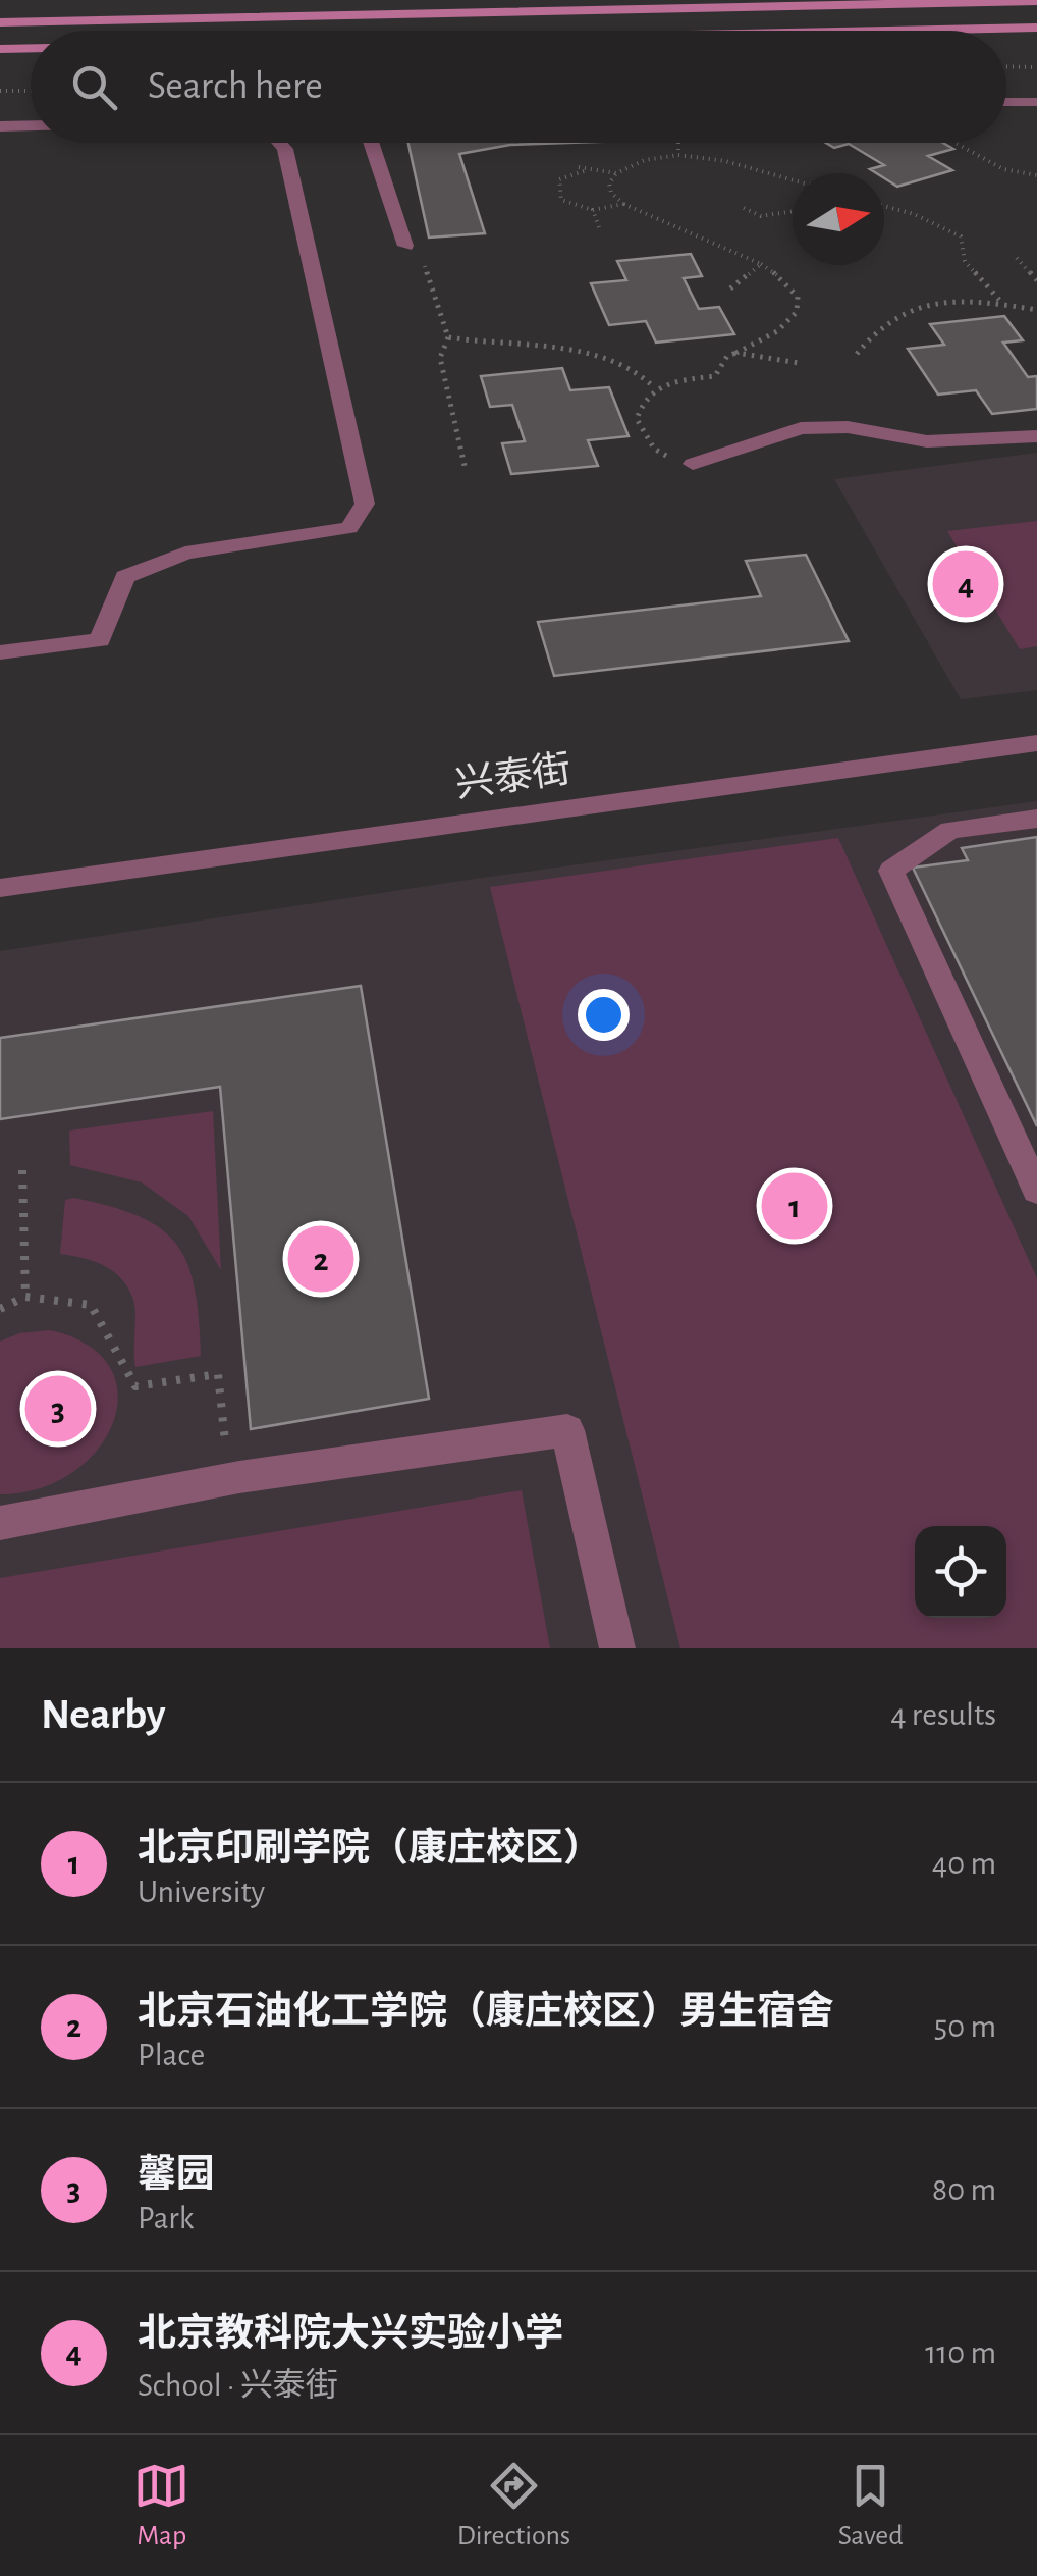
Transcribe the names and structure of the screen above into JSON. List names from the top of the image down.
{
  "streets": {
    "street": ["兴泰街"]
  },
  "north": "right",
  "page": {
    "search": "Search here",
    "pins": [
      "4",
      "1",
      "2",
      "3"
    ],
    "heading": ["Nearby", "4 results"],
    "list": [
      {
        "mark": "1",
        "name": "北京印刷学院（康庄校区）",
        "note": "University",
        "value": "40 m"
      },
      {
        "mark": "2",
        "name": "北京石油化工学院（康庄校区）男生宿舍",
        "note": "Place",
        "value": "50 m"
      },
      {
        "mark": "3",
        "name": "馨园",
        "note": "Park",
        "value": "80 m"
      },
      {
        "mark": "4",
        "name": "北京教科院大兴实验小学",
        "note": "School · 兴泰街",
        "value": "110 m"
      }
    ],
    "nav": ["Map", "Directions", "Saved"]
  }
}
